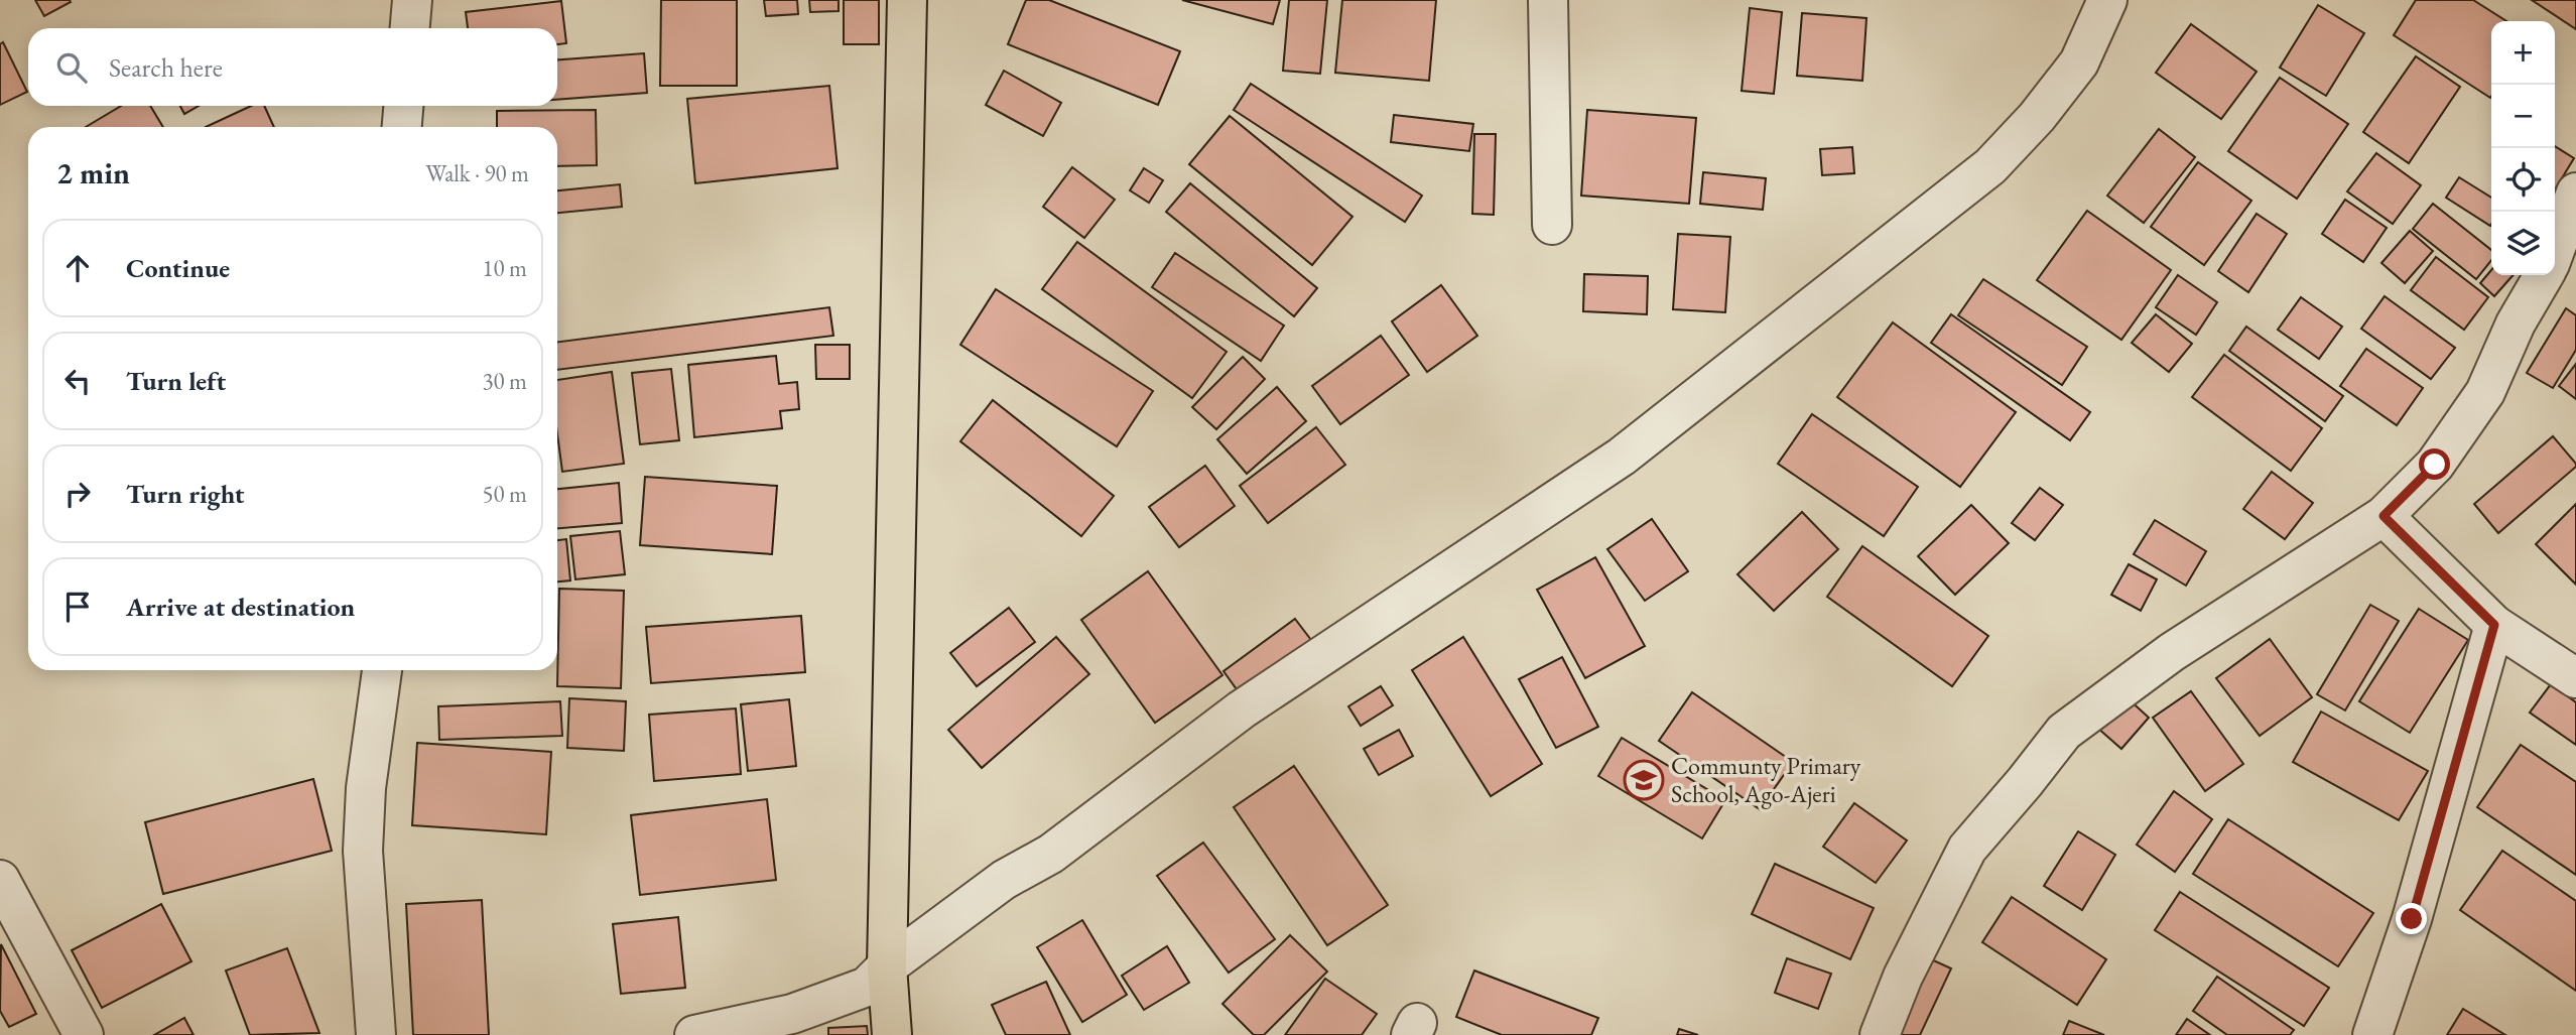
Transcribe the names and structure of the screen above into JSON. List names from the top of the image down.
{
  "places": {
    "school or university": ["Communty Primary School, Ago-Ajeri"]
  },
  "page": {
    "map_buttons": ["+", "−"],
    "search": "Search here",
    "heading": ["2 min", "Walk · 90 m"],
    "list": [
      ["Continue", "10 m"],
      ["Turn left", "30 m"],
      ["Turn right", "50 m"],
      "Arrive at destination"
    ]
  }
}
